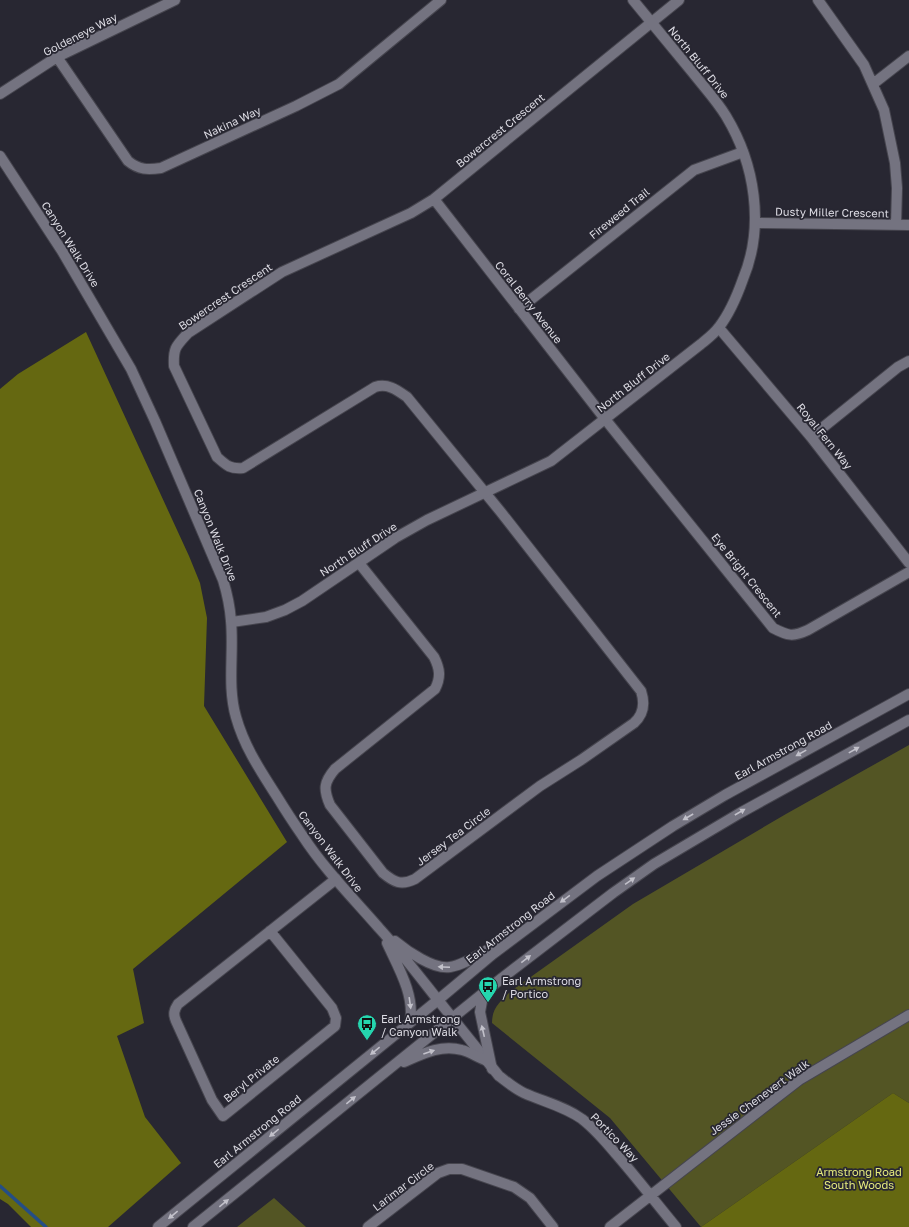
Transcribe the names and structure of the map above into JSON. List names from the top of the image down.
{
  "streets": {
    "street": [
      "Goldeneye Way",
      "North Bluff Drive",
      "Nakina Way",
      "Bowercrest Crescent",
      "Dusty Miller Crescent",
      "Fireweed Trail",
      "Canyon Walk Drive",
      "Coral Berry Avenue",
      "Royal Fern Way",
      "Eye Bright Crescent",
      "Earl Armstrong Road",
      "Jersey Tea Circle",
      "Beryl Private",
      "Jessie Chenevert Walk",
      "Portico Way",
      "Larimar Circle"
    ]
  },
  "crossings": [
    ["Goldeneye Way", "Nakina Way"],
    ["North Bluff Drive", "Bowercrest Crescent"],
    ["North Bluff Drive", "Dusty Miller Crescent"],
    ["North Bluff Drive", "Fireweed Trail"],
    ["North Bluff Drive", "Canyon Walk Drive"],
    ["North Bluff Drive", "Coral Berry Avenue"],
    ["North Bluff Drive", "Royal Fern Way"],
    ["North Bluff Drive", "Eye Bright Crescent"],
    ["North Bluff Drive", "Jersey Tea Circle"],
    ["Bowercrest Crescent", "Coral Berry Avenue"],
    ["Bowercrest Crescent", "Jersey Tea Circle"],
    ["Fireweed Trail", "Coral Berry Avenue"],
    ["Canyon Walk Drive", "Earl Armstrong Road"],
    ["Canyon Walk Drive", "Beryl Private"],
    ["Canyon Walk Drive", "Portico Way"],
    ["Coral Berry Avenue", "Eye Bright Crescent"],
    ["Earl Armstrong Road", "Portico Way"],
    ["Jessie Chenevert Walk", "Portico Way"]
  ],
  "parks": ["Armstrong Road South Woods"],
  "places": {
    "bus stop": ["Earl Armstrong / Portico", "Earl Armstrong / Canyon Walk"]
  }
}
